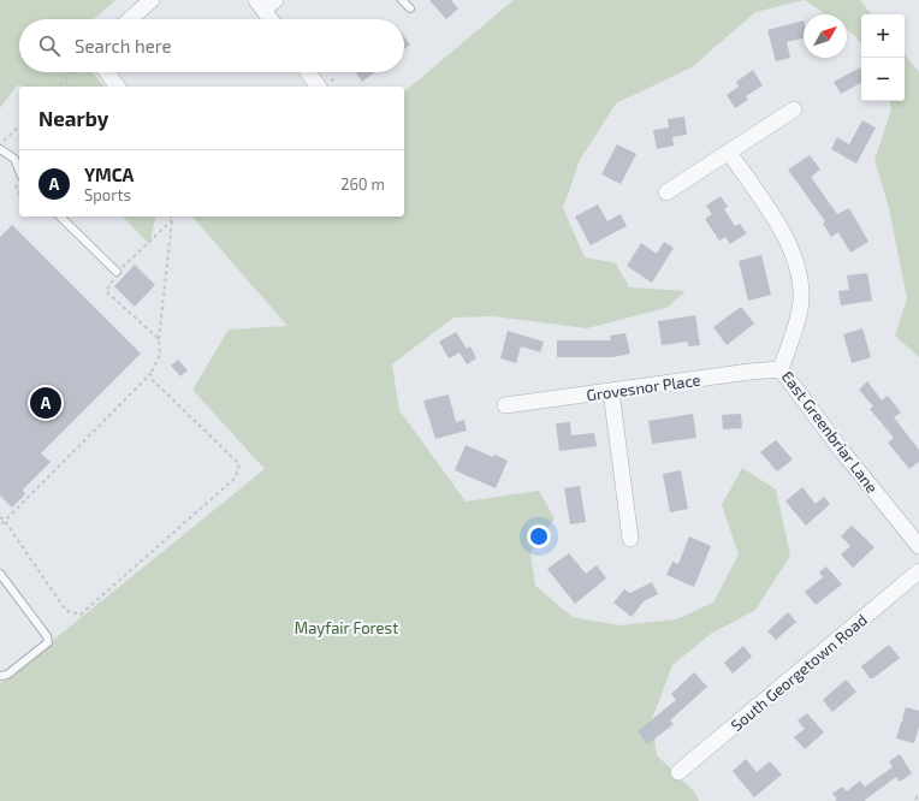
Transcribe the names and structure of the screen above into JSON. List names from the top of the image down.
{
  "streets": {
    "street": ["Grovesnor Place", "East Greenbriar Lane", "South Georgetown Road"]
  },
  "crossings": [
    ["Grovesnor Place", "East Greenbriar Lane"]
  ],
  "parks": ["Mayfair Forest"],
  "north": "top right",
  "page": {
    "map_buttons": ["+", "−"],
    "search": "Search here",
    "heading": "Nearby",
    "list": [
      {
        "mark": "A",
        "name": "YMCA",
        "note": "Sports",
        "value": "260 m"
      }
    ],
    "pins": "A"
  }
}
